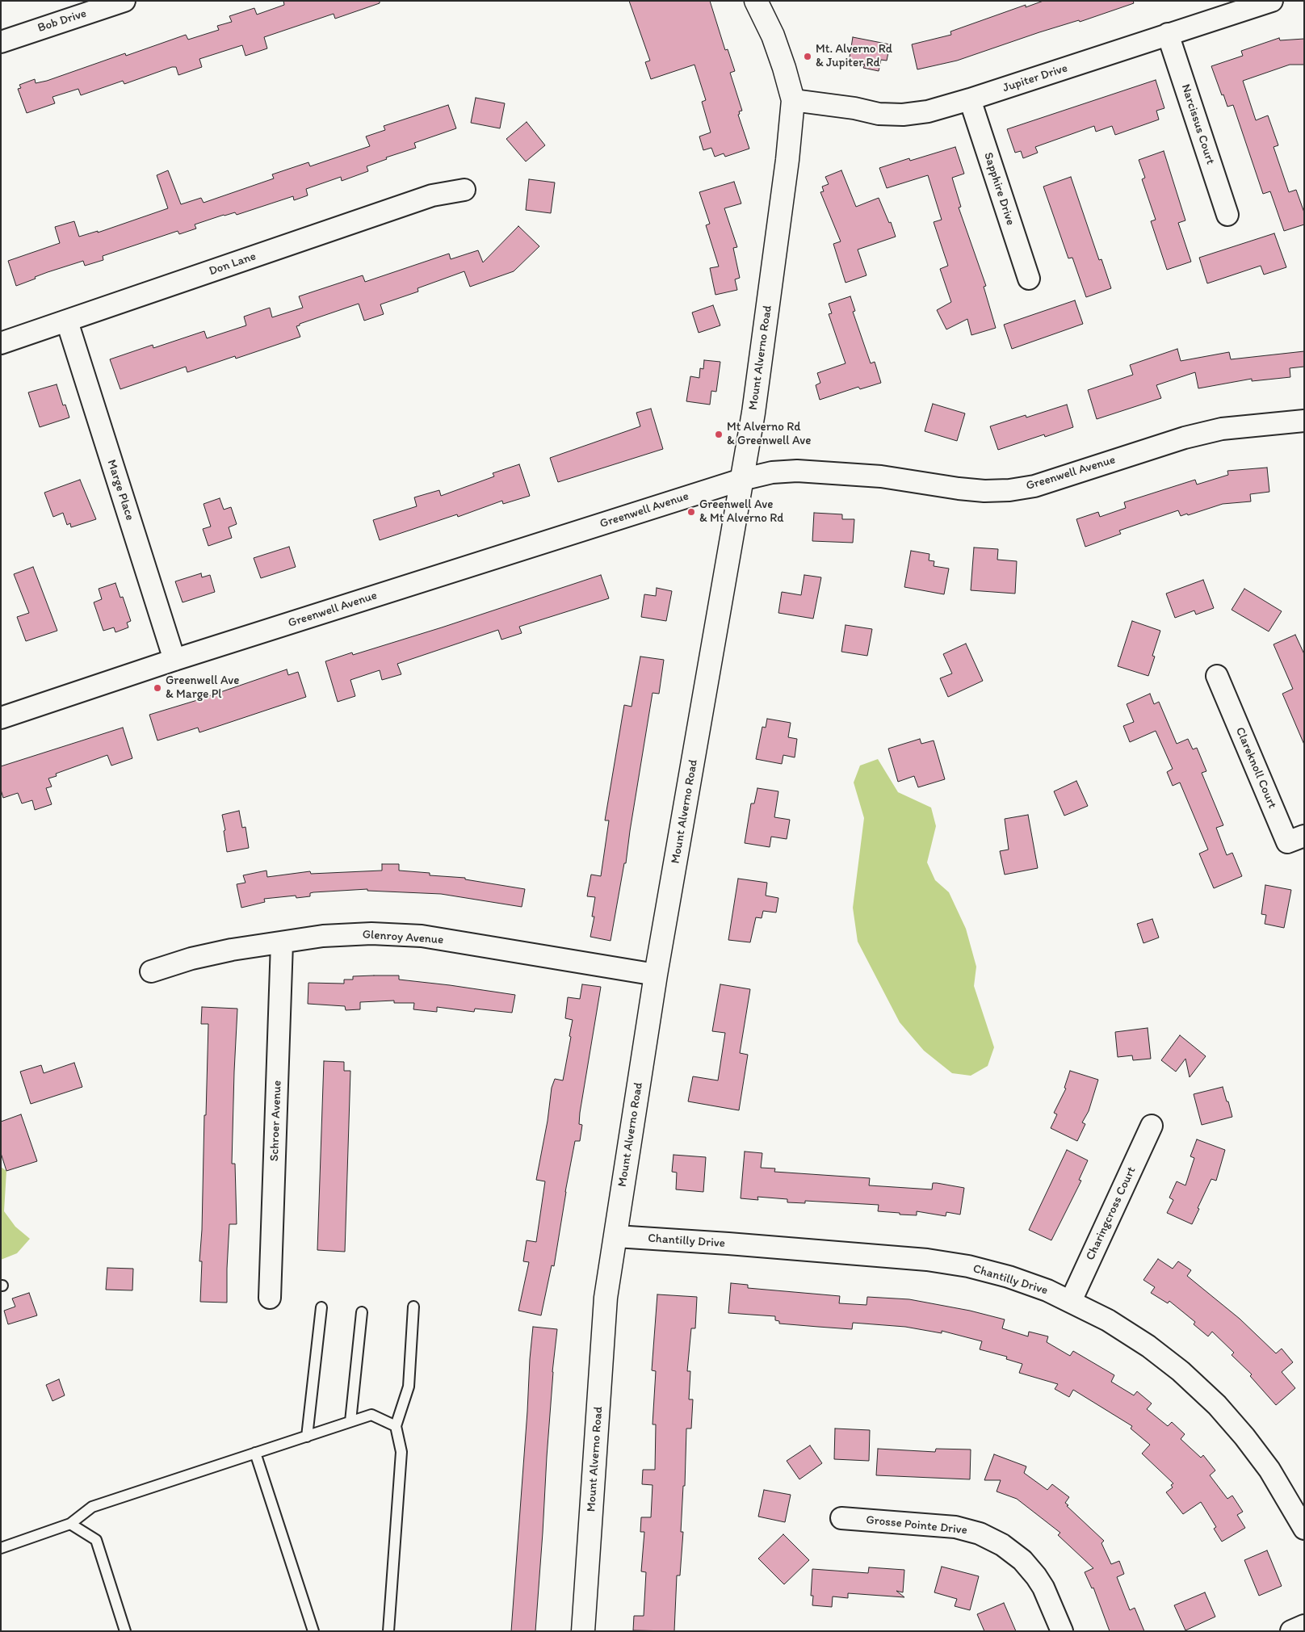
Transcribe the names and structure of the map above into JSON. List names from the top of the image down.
{
  "streets": {
    "street": [
      "Bob Drive",
      "Jupiter Drive",
      "Narcissus Court",
      "Sapphire Drive",
      "Don Lane",
      "Mount Alverno Road",
      "Greenwell Avenue",
      "Marge Place",
      "Clareknoll Court",
      "Glenroy Avenue",
      "Schroer Avenue",
      "Charingcross Court",
      "Chantilly Drive",
      "Grosse Pointe Drive"
    ]
  },
  "crossings": [
    ["Jupiter Drive", "Narcissus Court"],
    ["Jupiter Drive", "Sapphire Drive"],
    ["Jupiter Drive", "Mount Alverno Road"],
    ["Don Lane", "Marge Place"],
    ["Mount Alverno Road", "Greenwell Avenue"],
    ["Mount Alverno Road", "Glenroy Avenue"],
    ["Mount Alverno Road", "Chantilly Drive"],
    ["Greenwell Avenue", "Marge Place"],
    ["Glenroy Avenue", "Schroer Avenue"],
    ["Charingcross Court", "Chantilly Drive"]
  ],
  "places": [
    "Mt. Alverno Rd & Jupiter Rd",
    "Mt Alverno Rd & Greenwell Ave",
    "Greenwell Ave & Mt Alverno Rd",
    "Greenwell Ave & Marge Pl"
  ]
}
